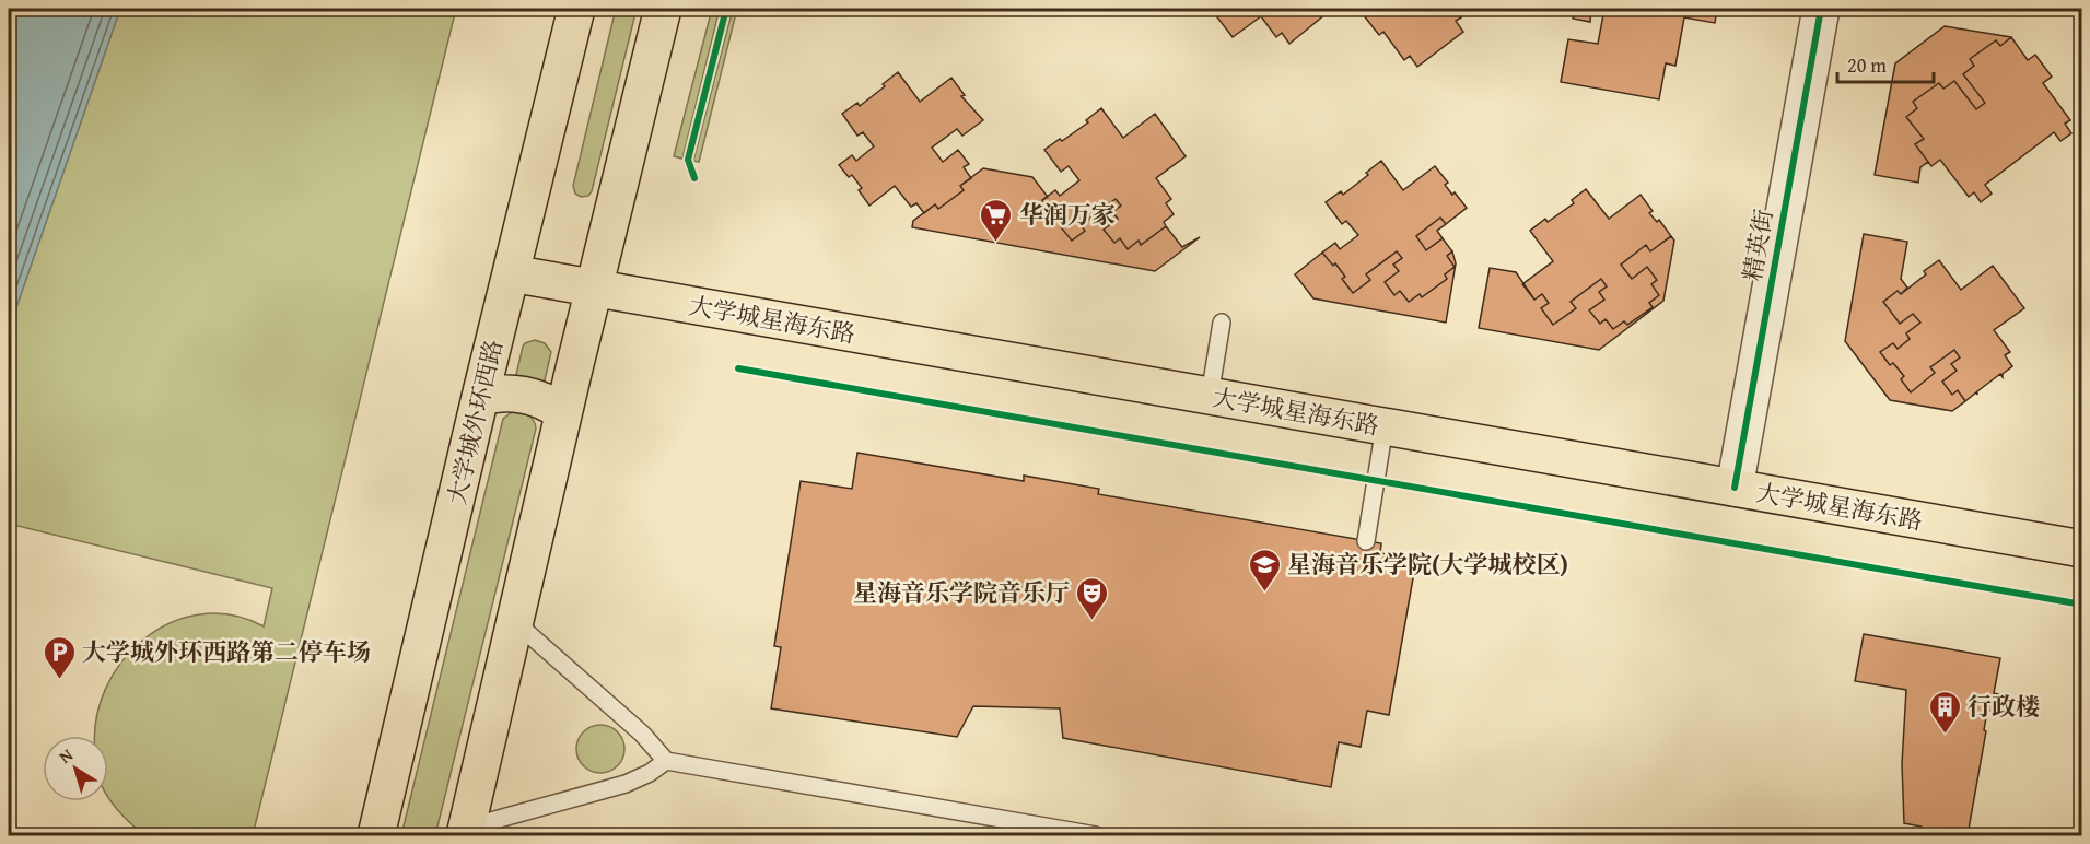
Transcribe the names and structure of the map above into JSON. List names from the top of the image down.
{
  "streets": {
    "main road": ["大学城星海东路", "大学城外环西路"],
    "street": ["精英街"]
  },
  "crossings": [
    ["精英街", "大学城星海东路"],
    ["大学城星海东路", "大学城外环西路"]
  ],
  "places": {
    "supermarket": ["华润万家"],
    "school or university": ["星海音乐学院(大学城校区)"],
    "theatre": ["星海音乐学院音乐厅"],
    "parking": ["大学城外环西路第二停车场"],
    "building": ["行政楼"]
  },
  "scale_bar": "20 m",
  "north": "top left"
}
